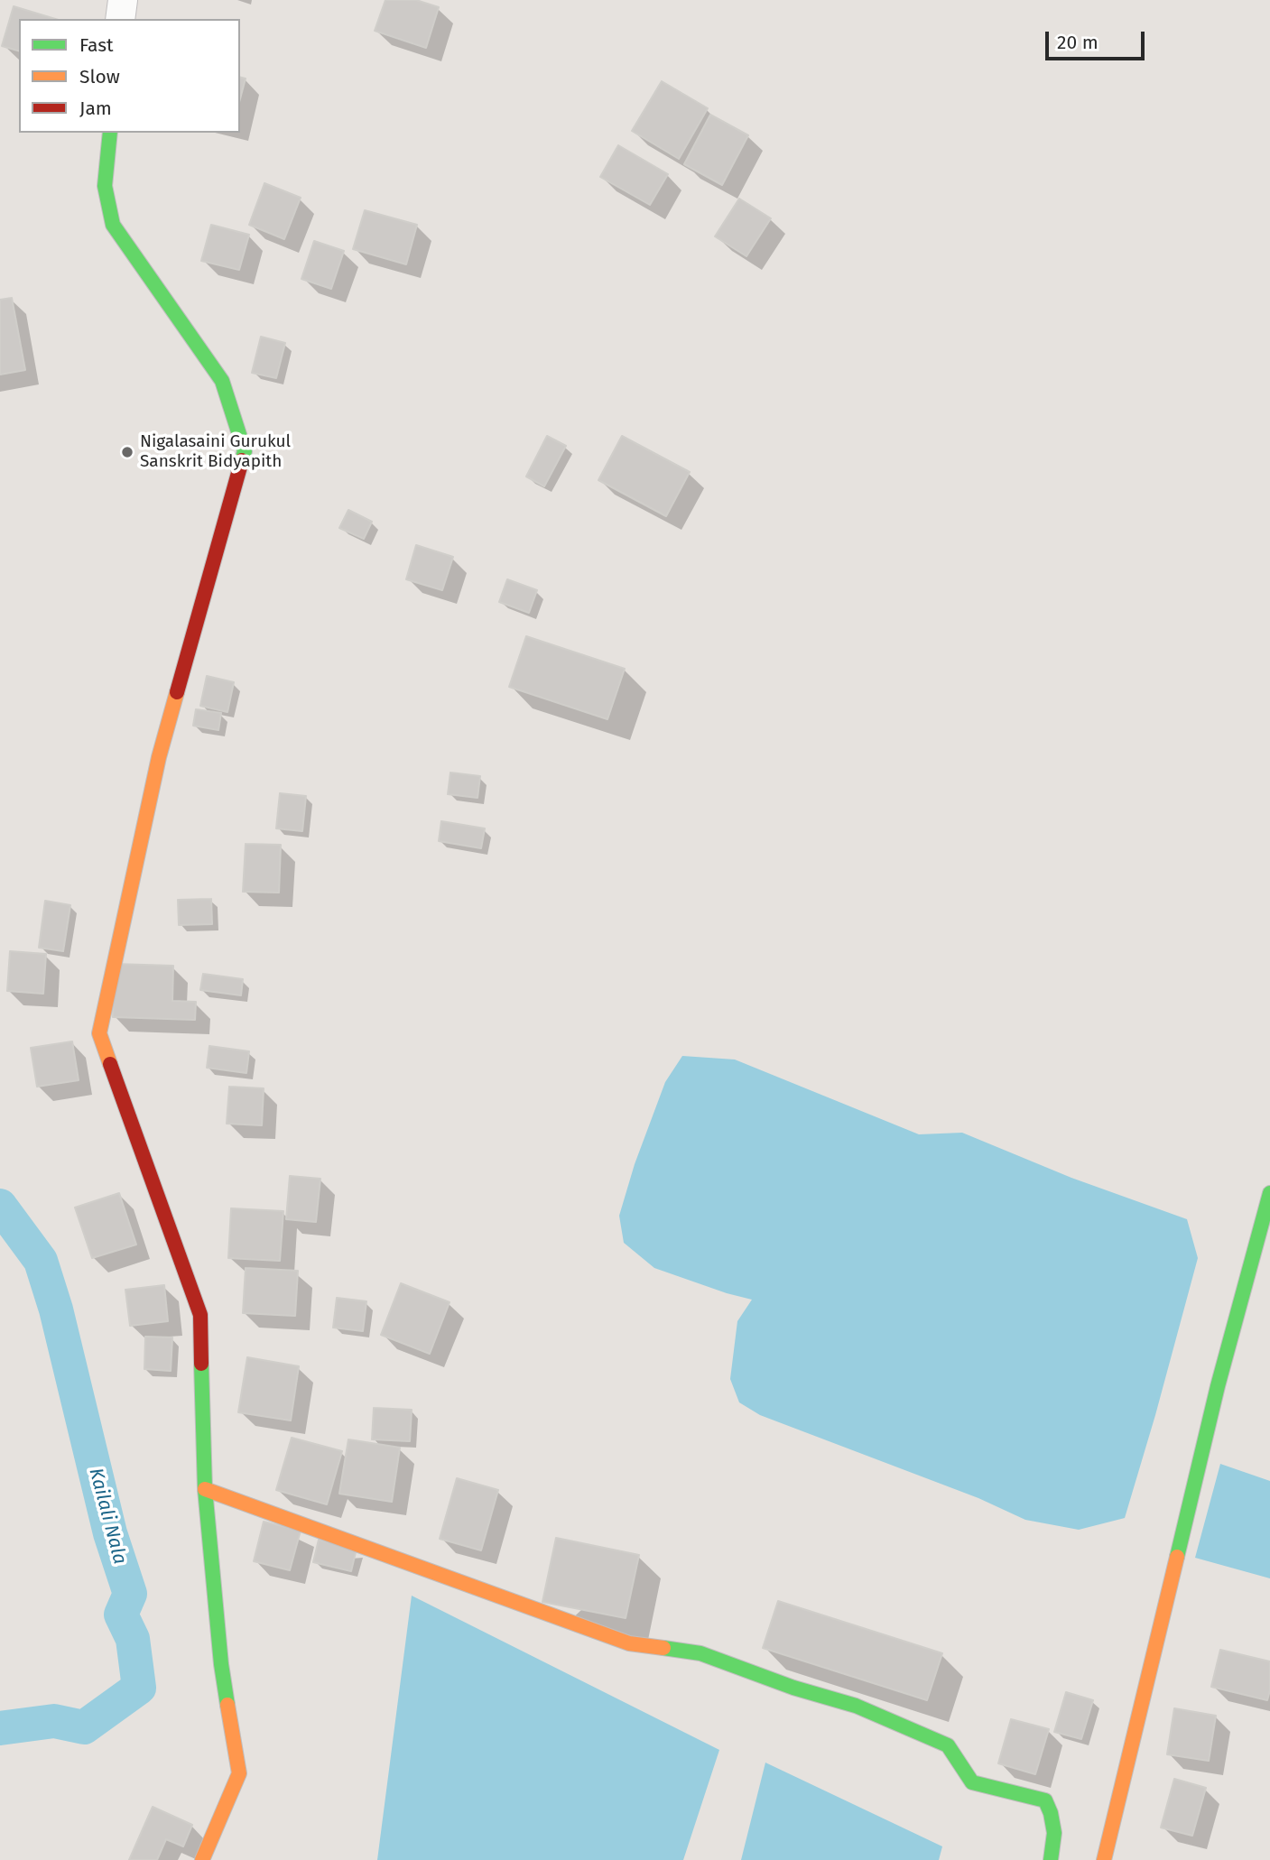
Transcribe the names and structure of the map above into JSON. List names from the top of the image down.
{
  "water": ["Kailali Nala"],
  "places": ["Nigalasaini Gurukul Sanskrit Bidyapith"],
  "legend": ["Fast", "Slow", "Jam"],
  "scale_bar": "20 m"
}
